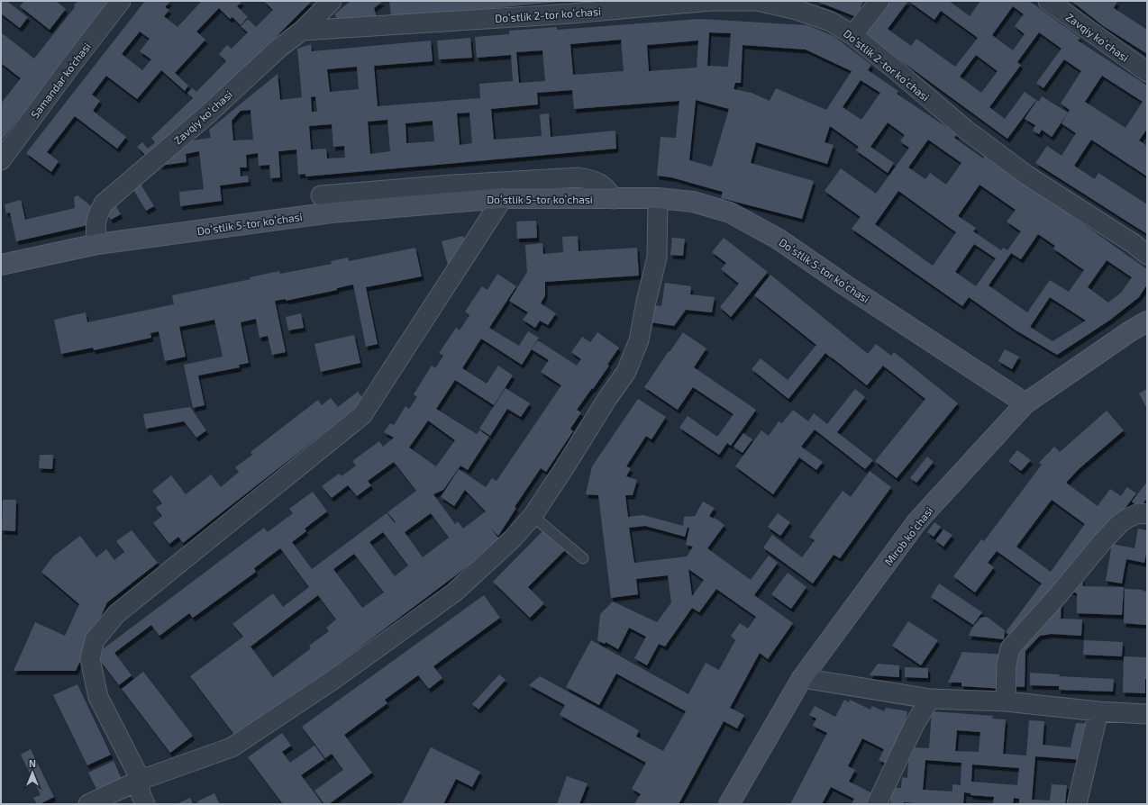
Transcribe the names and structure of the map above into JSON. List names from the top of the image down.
{
  "streets": {
    "street": [
      "Doʻstlik 2-tor koʻchasi",
      "Zavqiy koʻchasi",
      "Samandar ko‘chasi",
      "Doʻstlik 5-tor koʻchasi",
      "Mirob koʻchasi"
    ]
  },
  "crossings": [
    ["Doʻstlik 2-tor koʻchasi", "Zavqiy koʻchasi"],
    ["Zavqiy koʻchasi", "Doʻstlik 5-tor koʻchasi"],
    ["Doʻstlik 5-tor koʻchasi", "Mirob koʻchasi"]
  ],
  "north": "top"
}
